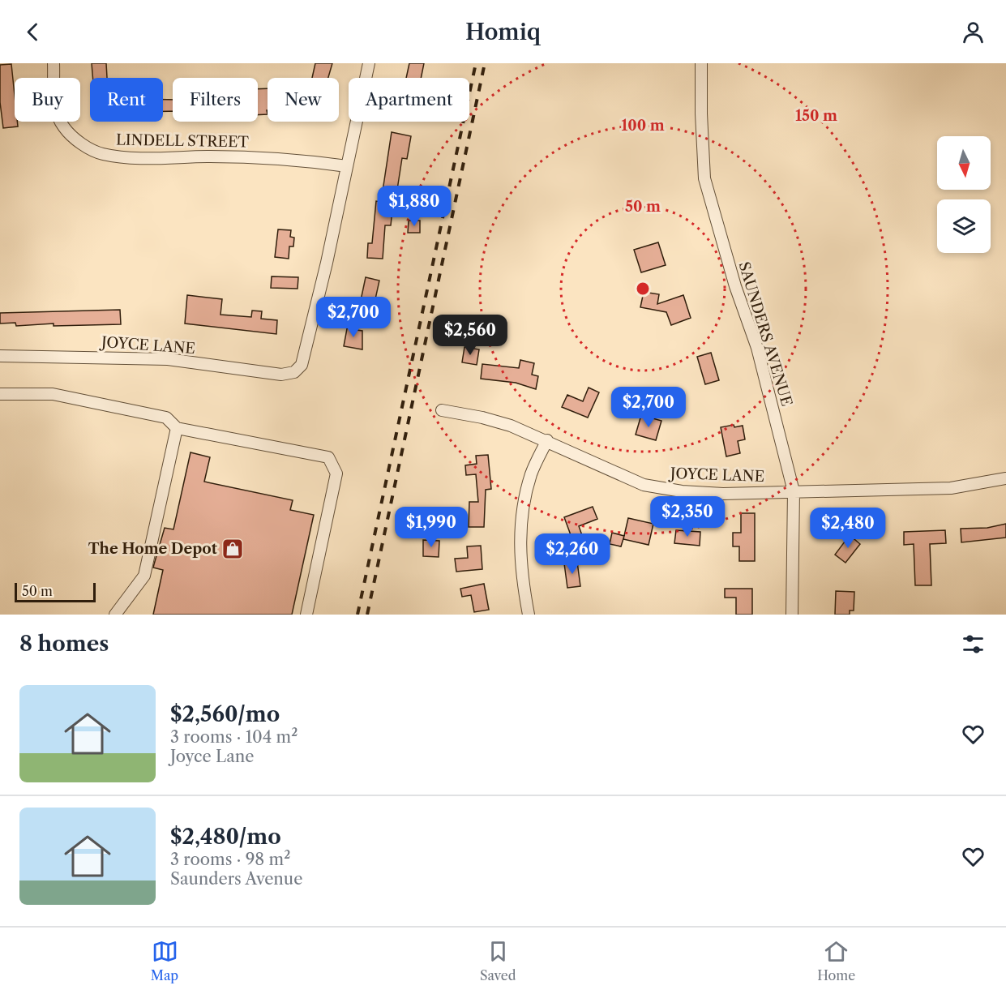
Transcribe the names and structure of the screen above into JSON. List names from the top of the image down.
{
  "streets": {
    "street": ["LINDELL STREET", "SAUNDERS AVENUE", "JOYCE LANE"]
  },
  "crossings": [
    ["LINDELL STREET", "JOYCE LANE"],
    ["SAUNDERS AVENUE", "JOYCE LANE"]
  ],
  "places": {
    "shop": ["The Home Depot"]
  },
  "scale_bar": "50 m",
  "north": "bottom",
  "page": {
    "header": "Homiq",
    "chip": [
      "Buy",
      "Rent",
      "Filters",
      "New",
      "Apartment"
    ],
    "price": [
      "$1,880",
      "$2,700",
      "$2,560",
      "$2,700",
      "$2,350",
      "$1,990",
      "$2,480",
      "$2,260"
    ],
    "scale": "50 m",
    "heading": "8 homes",
    "list": [
      {
        "name": "$2,560/mo",
        "note": "3 rooms · 104 m² · Joyce Lane"
      },
      {
        "name": "$2,480/mo",
        "note": "3 rooms · 98 m² · Saunders Avenue"
      }
    ],
    "tabs": ["Map", "Saved", "Home"]
  },
  "rings": ["150 m", "100 m", "50 m"]
}
